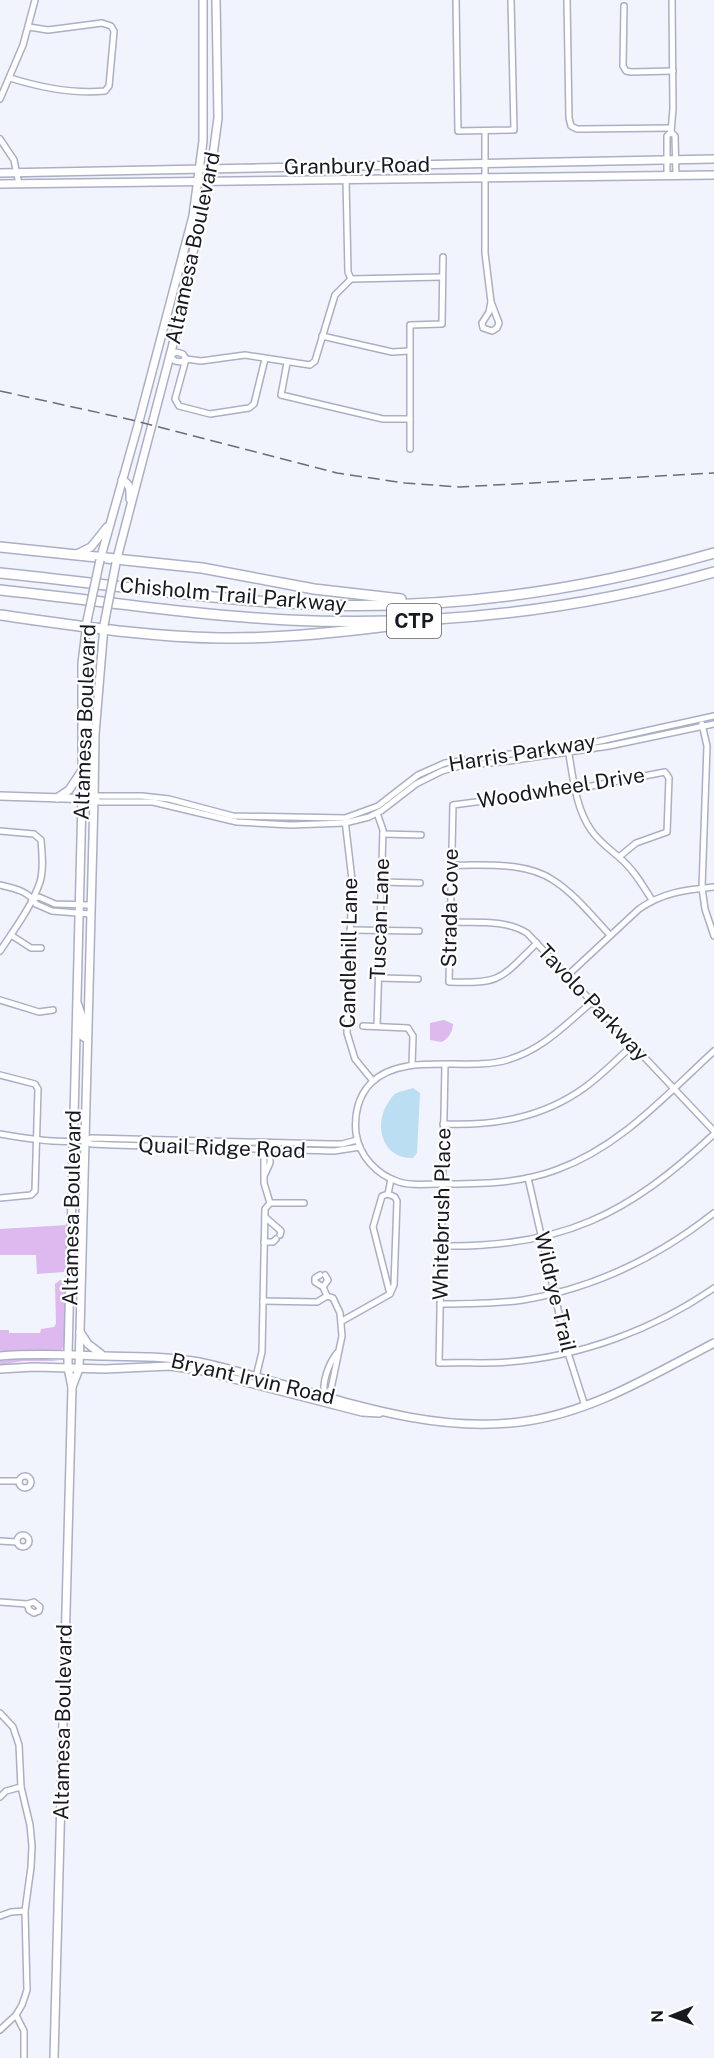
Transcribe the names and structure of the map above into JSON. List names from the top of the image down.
{
  "streets": {
    "highway": ["Chisholm Trail Parkway", "CTP"],
    "main road": [
      "Granbury Road",
      "Altamesa Boulevard",
      "Harris Parkway",
      "Bryant Irvin Road"
    ],
    "street": [
      "Woodwheel Drive",
      "Strada Cove",
      "Tuscan Lane",
      "Candlehill Lane",
      "Tavolo Parkway",
      "Quail Ridge Road",
      "Whitebrush Place",
      "Wildrye Trail"
    ]
  },
  "crossings": [
    ["Granbury Road", "Altamesa Boulevard"],
    ["Altamesa Boulevard", "Harris Parkway"],
    ["Altamesa Boulevard", "Quail Ridge Road"],
    ["Altamesa Boulevard", "Bryant Irvin Road"],
    ["Harris Parkway", "Tuscan Lane"],
    ["Harris Parkway", "Candlehill Lane"],
    ["Woodwheel Drive", "Strada Cove"],
    ["Strada Cove", "Tavolo Parkway"],
    ["Whitebrush Place", "Wildrye Trail"],
    ["Wildrye Trail", "Bryant Irvin Road"]
  ],
  "north": "left"
}
